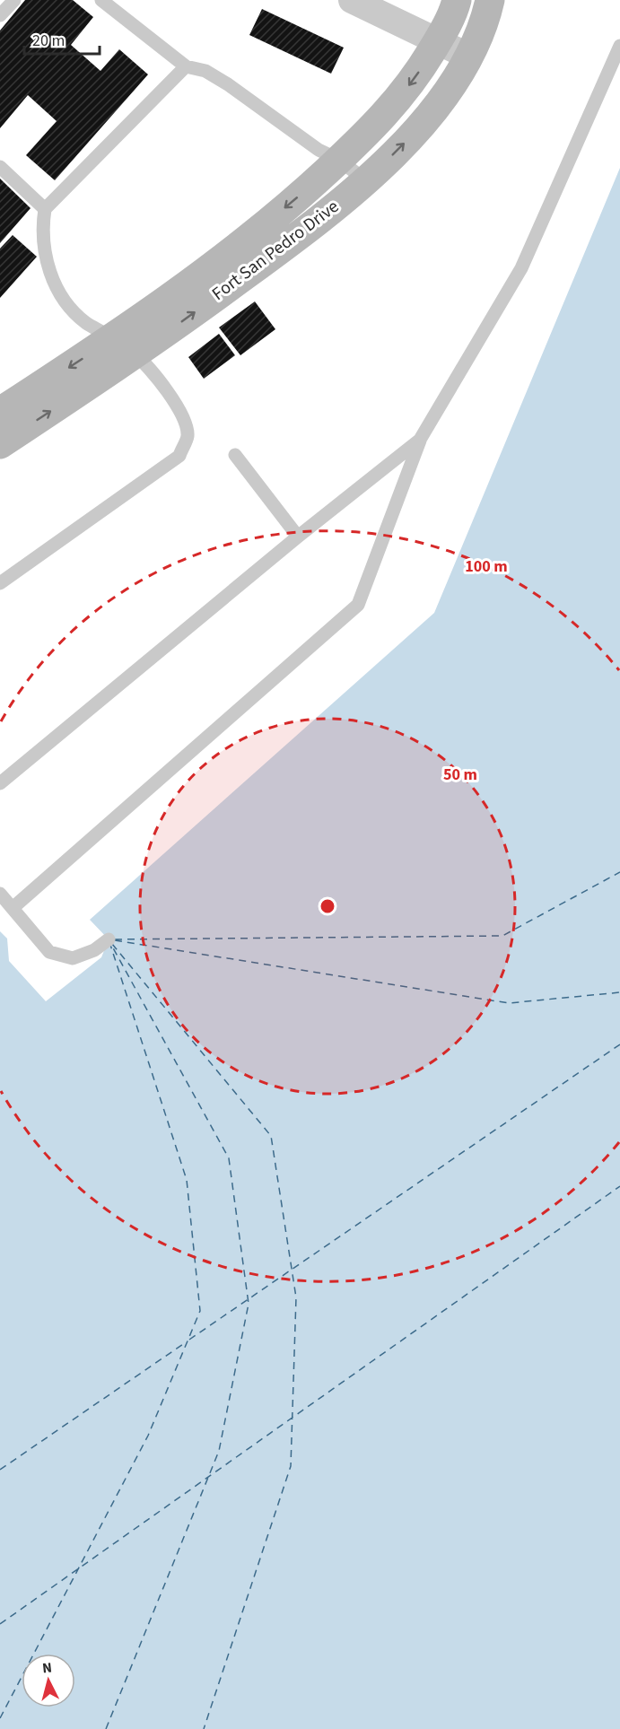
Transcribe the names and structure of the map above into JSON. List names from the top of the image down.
{
  "streets": {
    "main road": ["Fort San Pedro Drive"]
  },
  "scale_bar": "20 m",
  "north": "top",
  "rings": ["100 m", "50 m"]
}
